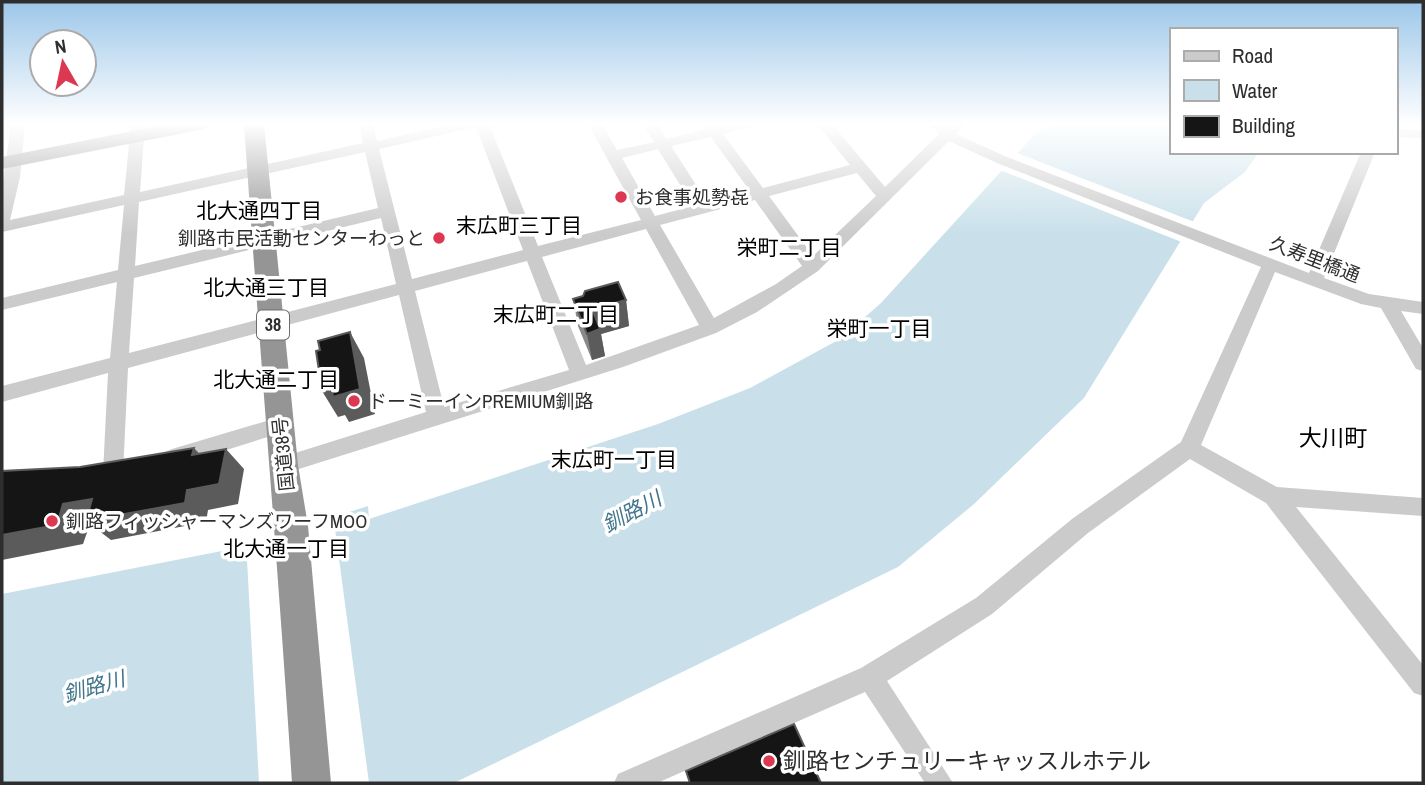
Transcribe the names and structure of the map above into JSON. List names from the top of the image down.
{
  "streets": {
    "highway": ["38", "国道38号"],
    "street": ["久寿里橋通"]
  },
  "districts": [
    "北大通四丁目",
    "末広町三丁目",
    "栄町二丁目",
    "北大通三丁目",
    "末広町二丁目",
    "栄町一丁目",
    "北大通二丁目",
    "大川町",
    "末広町一丁目",
    "北大通一丁目"
  ],
  "water": ["釧路川"],
  "places": [
    "お食事処勢㐂",
    "釧路市民活動センターわっと",
    "ドーミーインPREMIUM釧路",
    "釧路フィッシャーマンズワーフMOO",
    "釧路センチュリーキャッスルホテル"
  ],
  "legend": ["Road", "Water", "Building"],
  "north": "top"
}
